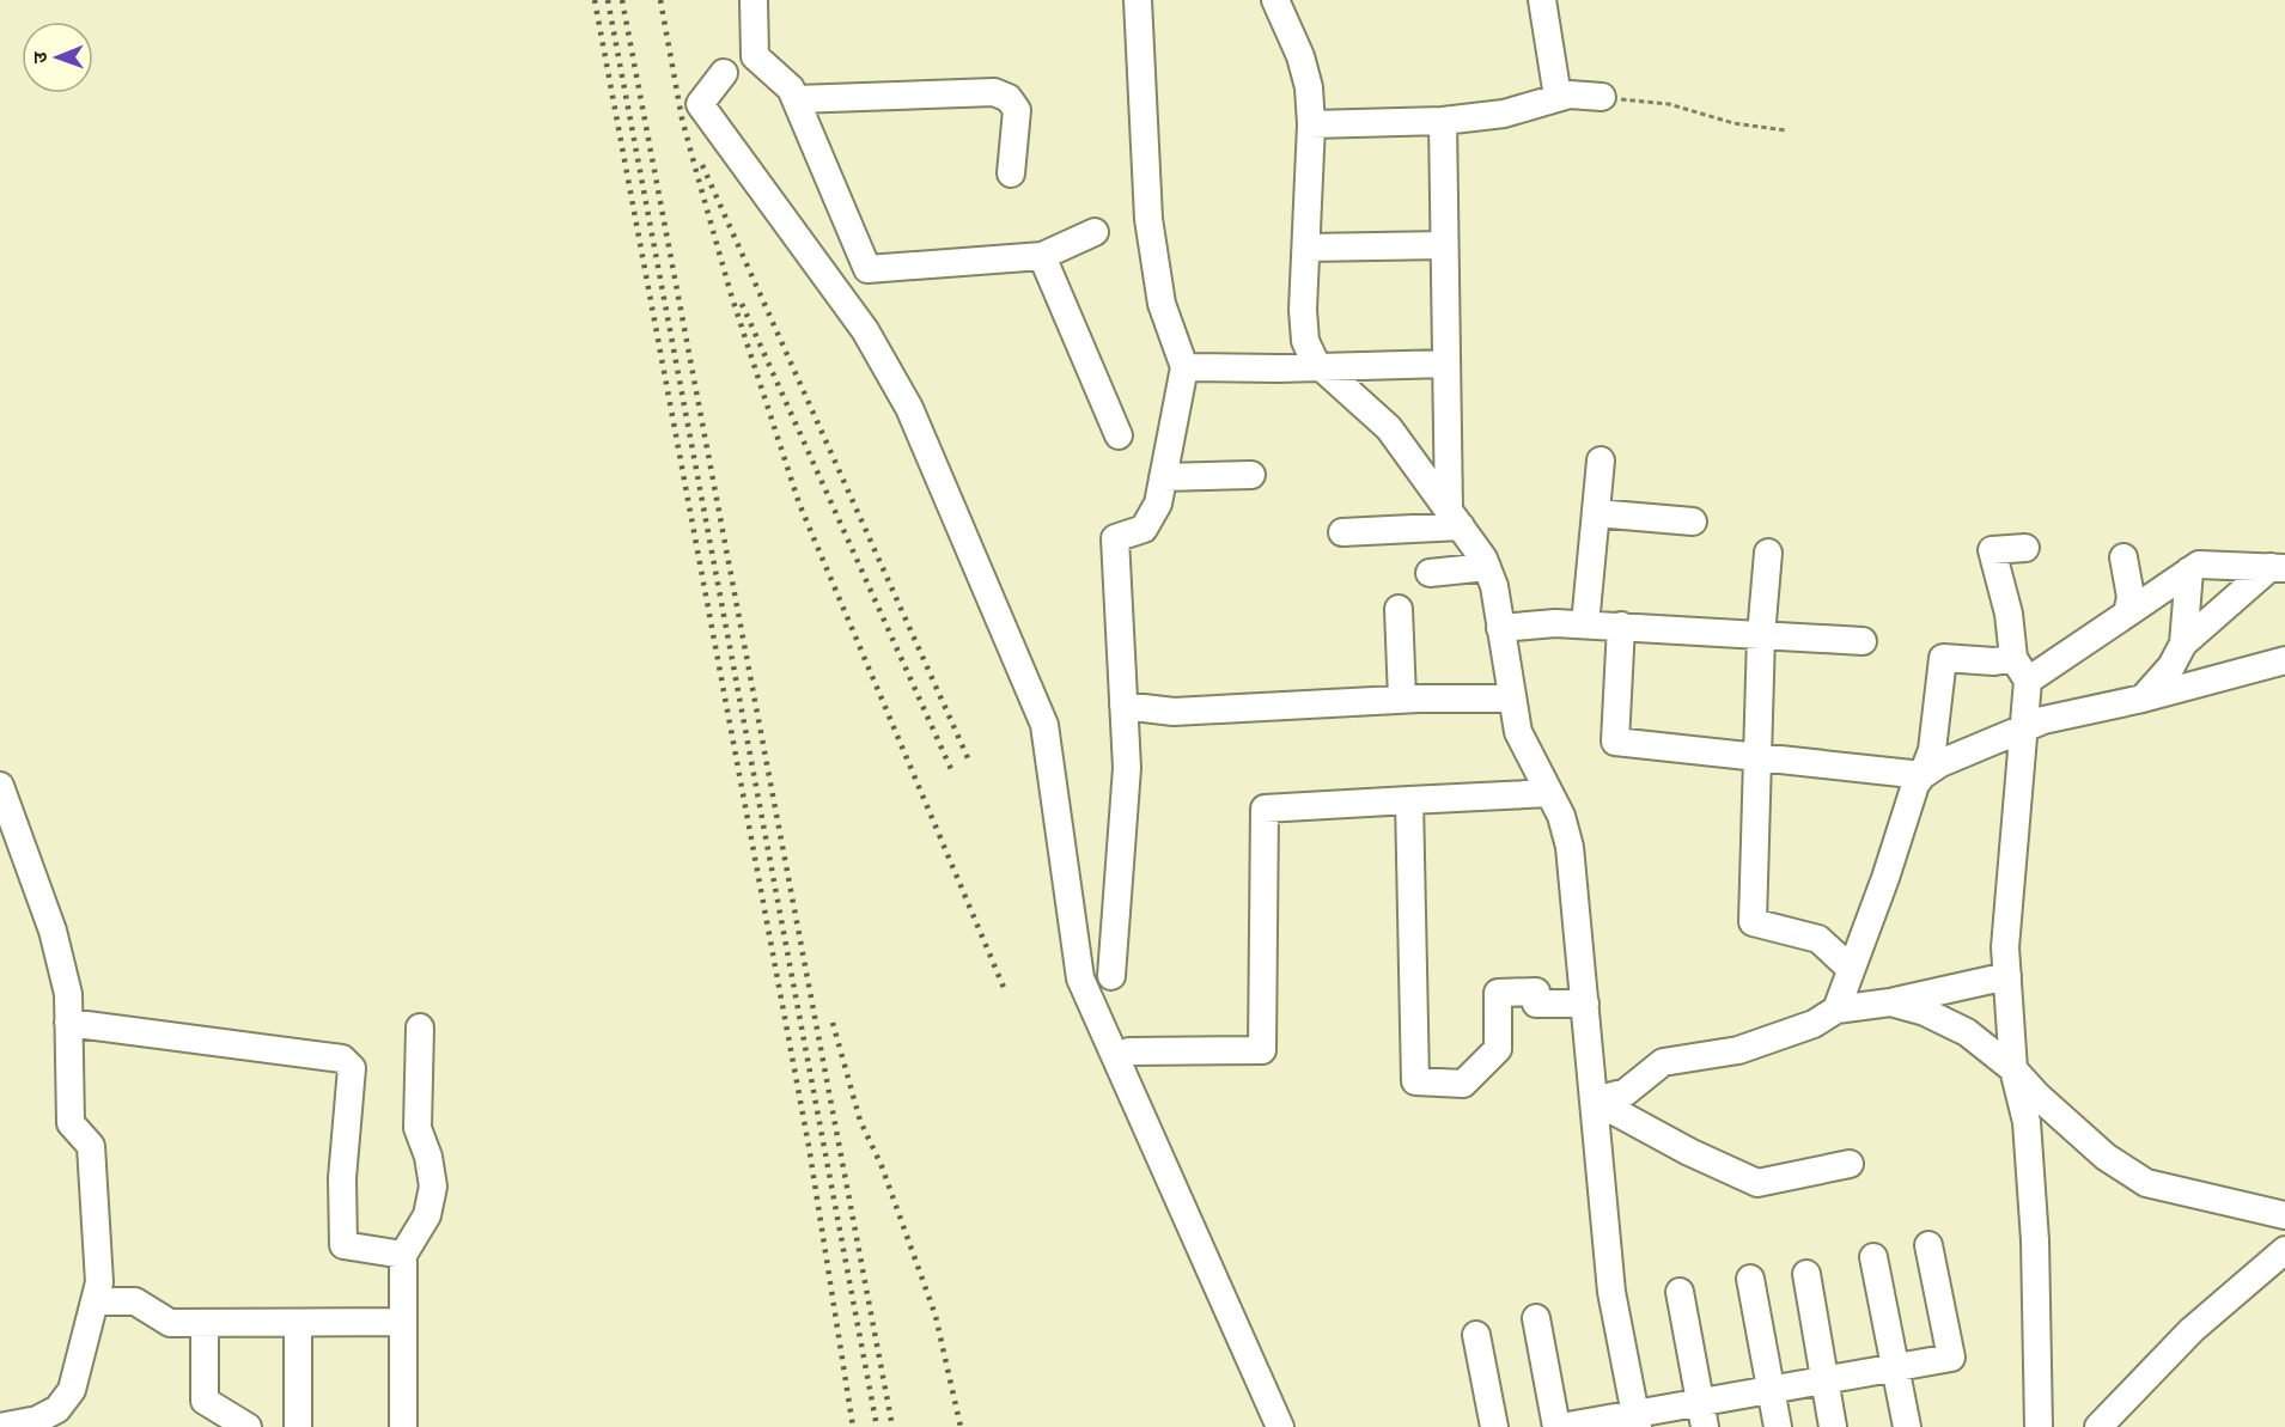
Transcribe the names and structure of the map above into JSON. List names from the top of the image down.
{
  "north": "left"
}
